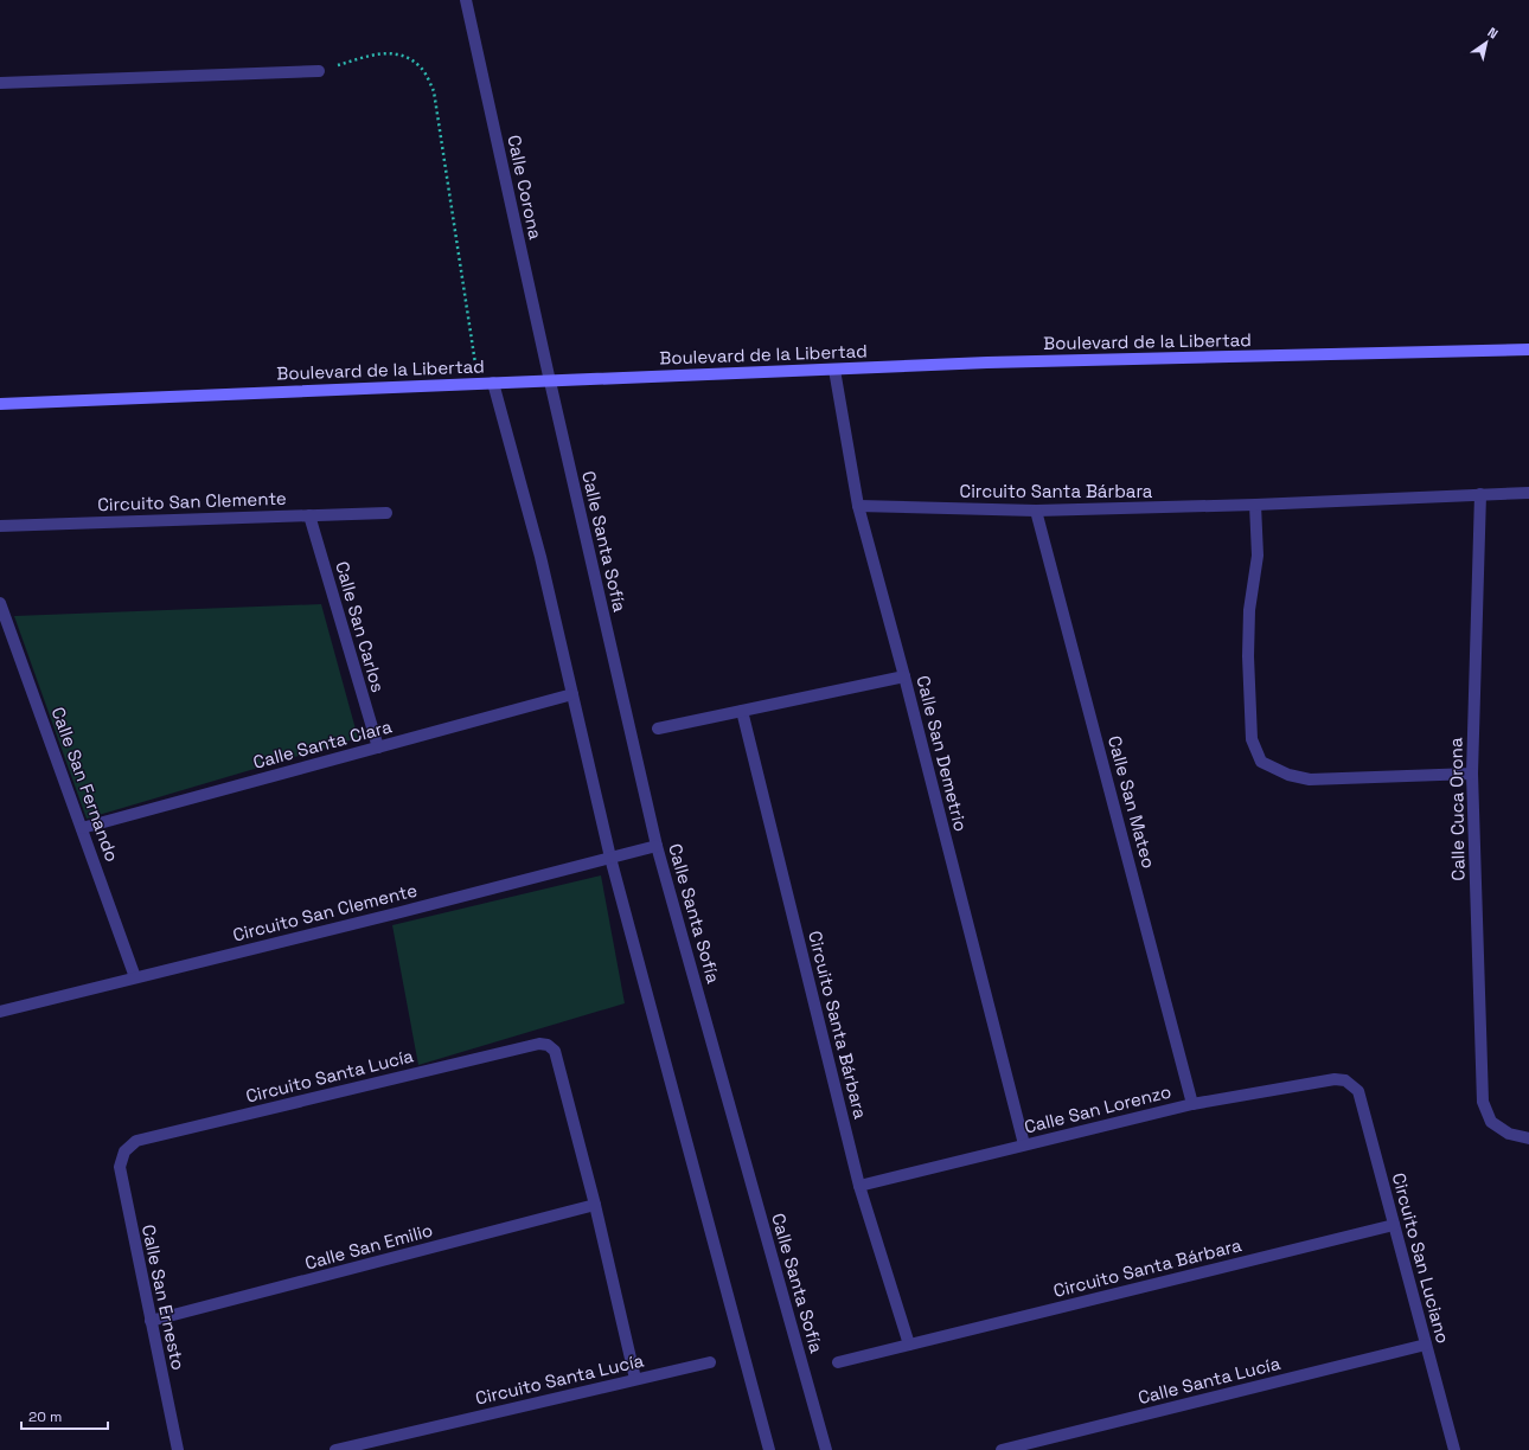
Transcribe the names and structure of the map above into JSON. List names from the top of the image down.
{
  "streets": {
    "street": [
      "Calle Corona",
      "Boulevard de la Libertad",
      "Circuito Santa Bárbara",
      "Circuito San Clemente",
      "Calle Santa Sofía",
      "Calle San Carlos",
      "Calle Santa Clara",
      "Calle San Demetrio",
      "Calle San Fernando",
      "Calle San Mateo",
      "Calle Cuca Orona",
      "Circuito Santa Lucía",
      "Calle San Lorenzo",
      "Calle San Emilio",
      "Circuito San Luciano",
      "Calle San Ernesto",
      "Calle Santa Lucía"
    ]
  },
  "crossings": [
    ["Calle Corona", "Boulevard de la Libertad"],
    ["Calle Corona", "Calle Santa Sofía"],
    ["Boulevard de la Libertad", "Calle Santa Sofía"],
    ["Boulevard de la Libertad", "Calle San Demetrio"],
    ["Circuito Santa Bárbara", "Calle San Demetrio"],
    ["Circuito Santa Bárbara", "Calle San Mateo"],
    ["Circuito Santa Bárbara", "Calle Cuca Orona"],
    ["Circuito Santa Bárbara", "Calle San Lorenzo"],
    ["Circuito Santa Bárbara", "Circuito San Luciano"],
    ["Circuito San Clemente", "Calle Santa Sofía"],
    ["Circuito San Clemente", "Calle San Carlos"],
    ["Circuito San Clemente", "Calle San Fernando"],
    ["Calle San Carlos", "Calle Santa Clara"],
    ["Calle Santa Clara", "Calle San Fernando"],
    ["Calle San Demetrio", "Calle San Lorenzo"],
    ["Calle San Mateo", "Calle San Lorenzo"],
    ["Circuito Santa Lucía", "Calle San Emilio"],
    ["Circuito Santa Lucía", "Calle San Ernesto"],
    ["Calle San Lorenzo", "Circuito San Luciano"],
    ["Calle San Emilio", "Calle San Ernesto"],
    ["Circuito San Luciano", "Calle Santa Lucía"]
  ],
  "scale_bar": "20 m",
  "north": "top right"
}
